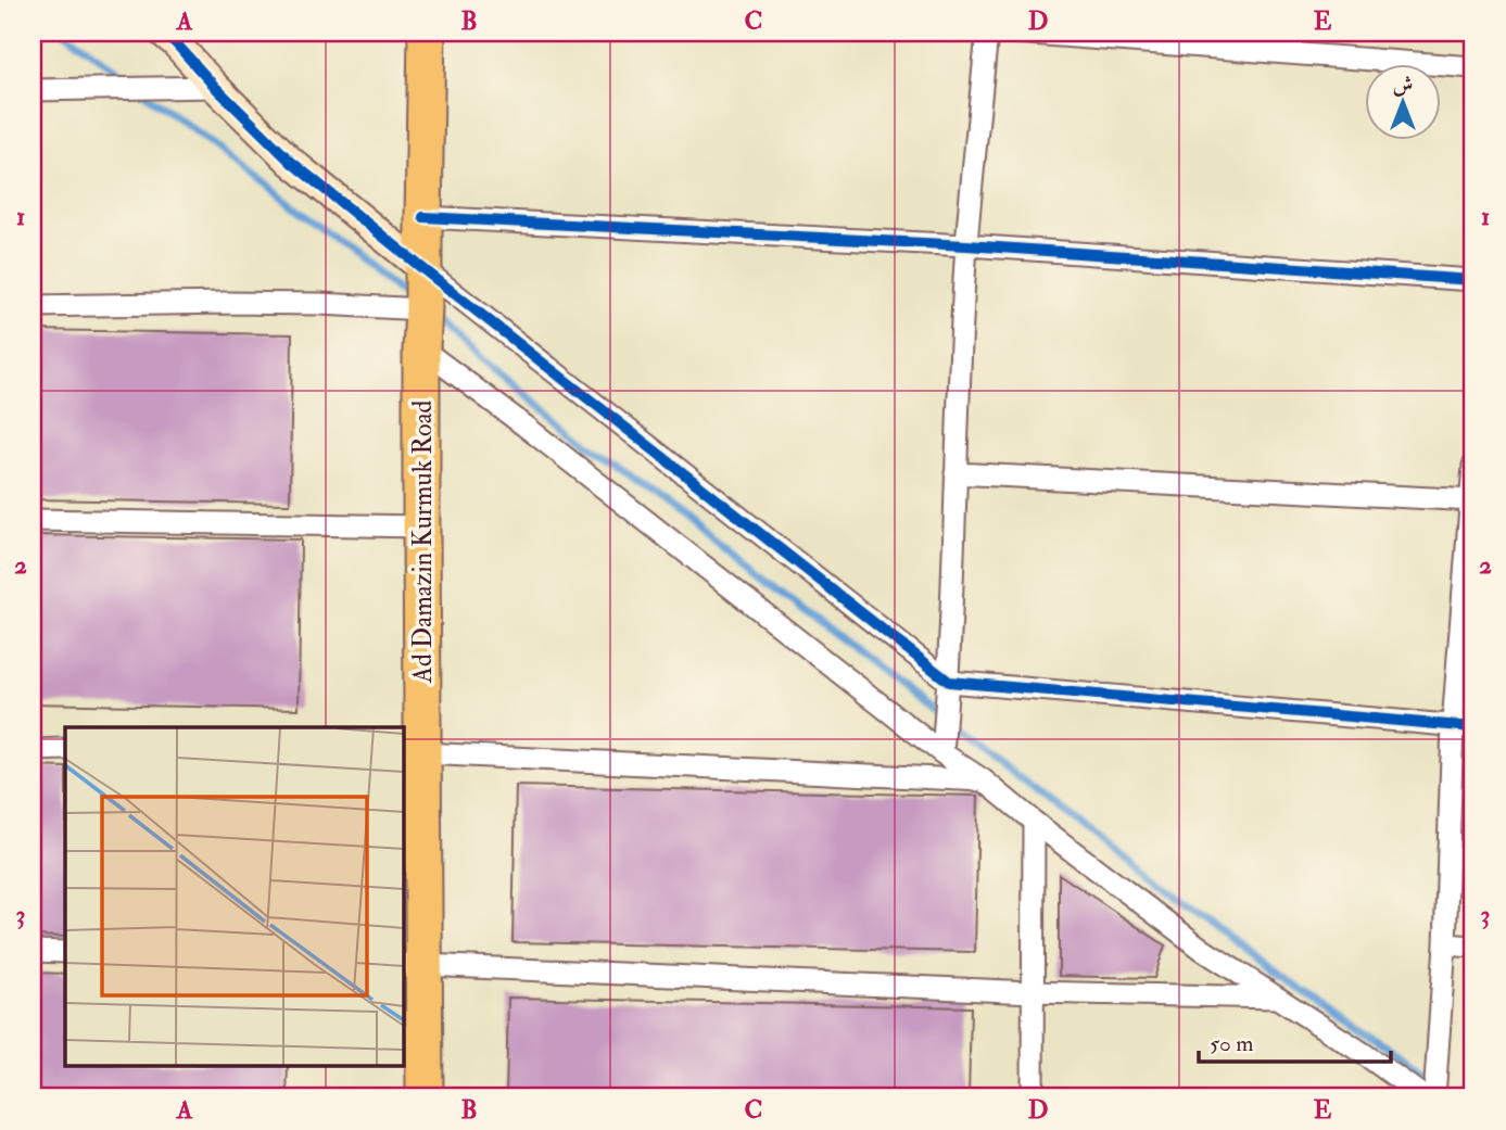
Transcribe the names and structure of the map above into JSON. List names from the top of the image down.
{
  "streets": {
    "highway": ["Ad Damazin Kurmuk Road"]
  },
  "scale_bar": "50 m",
  "north": "top",
  "grid": {
    "columns": [
      "A",
      "B",
      "C",
      "D",
      "E"
    ],
    "rows": ["1", "2", "3"]
  }
}
